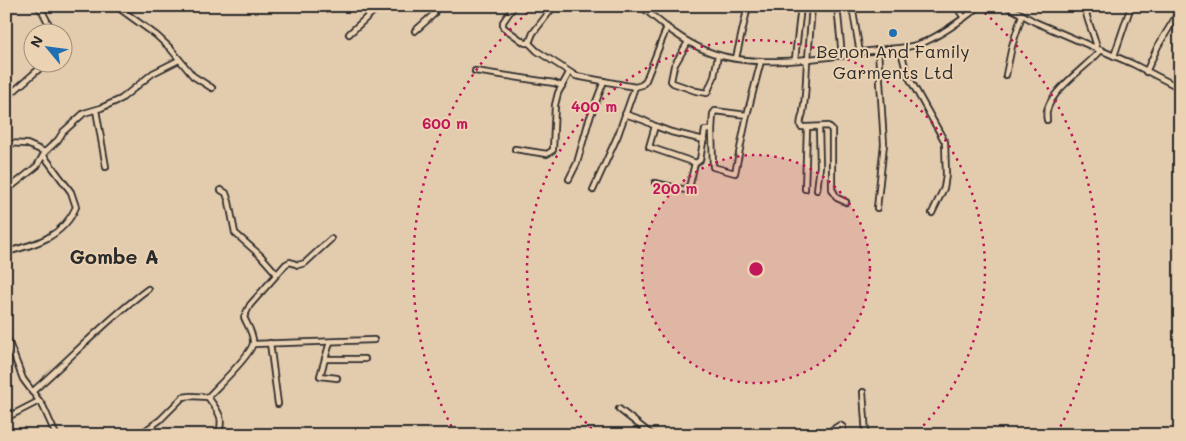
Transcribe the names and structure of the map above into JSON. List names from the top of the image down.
{
  "districts": ["Gombe A"],
  "places": ["Benon And Family Garments Ltd"],
  "north": "top left",
  "rings": ["400 m", "600 m", "200 m"]
}
